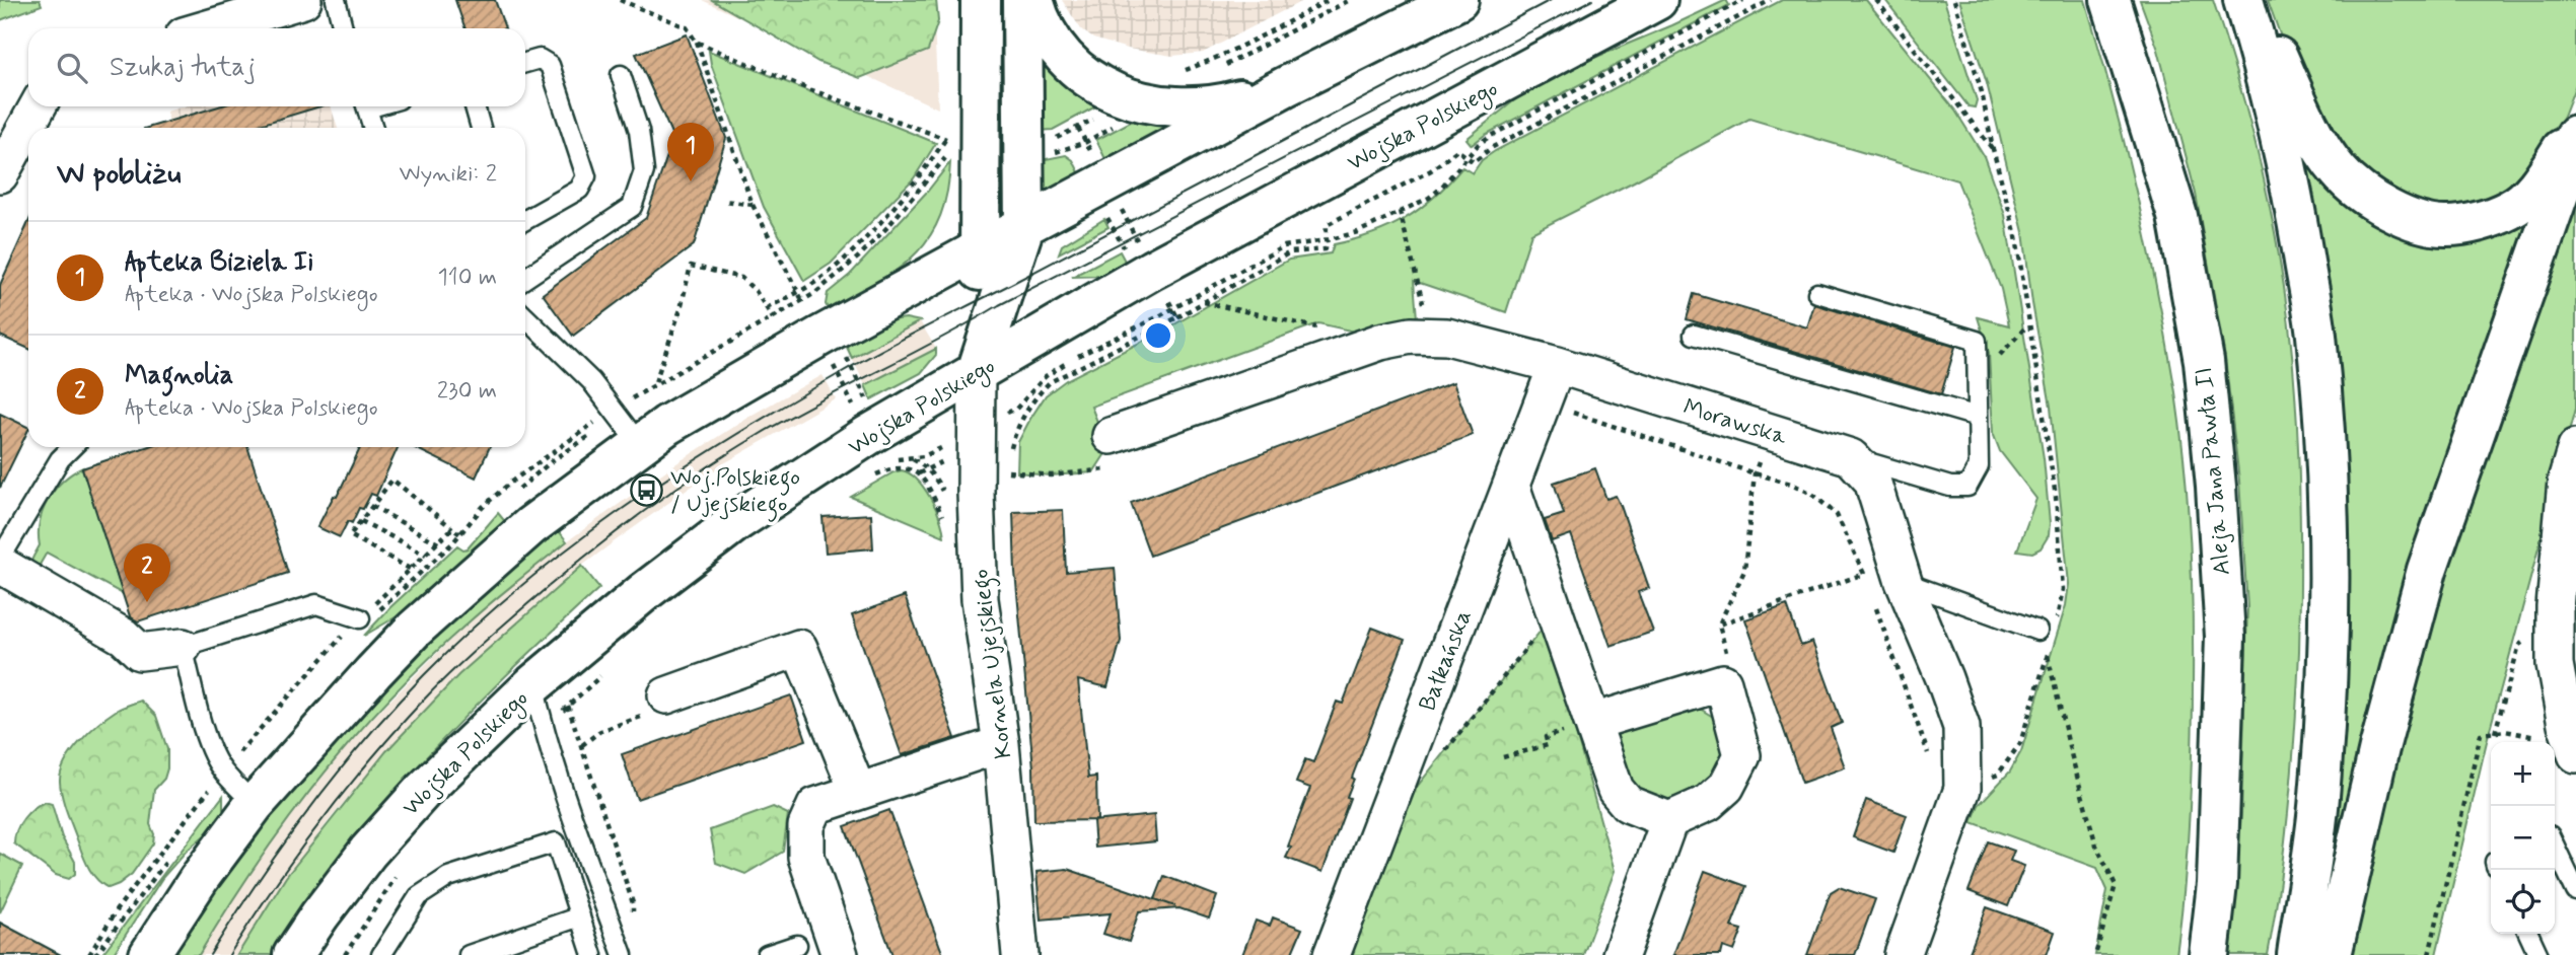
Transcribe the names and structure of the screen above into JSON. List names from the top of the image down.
{
  "streets": {
    "street": [
      "Wojska Polskiego",
      "Morawska",
      "Aleja Jana Pawła II",
      "Bałkańska",
      "Kornela Ujejskiego"
    ]
  },
  "crossings": [
    ["Wojska Polskiego", "Kornela Ujejskiego"],
    ["Morawska", "Bałkańska"]
  ],
  "places": {
    "bus stop": ["Woj.Polskiego / Ujejskiego"]
  },
  "page": {
    "search": "Szukaj tutaj",
    "pins": ["1", "2"],
    "heading": ["W pobliżu", "Wyniki: 2"],
    "list": [
      {
        "mark": "1",
        "name": "Apteka Biziela Ii",
        "note": "Apteka · Wojska Polskiego",
        "value": "110 m"
      },
      {
        "mark": "2",
        "name": "Magnolia",
        "note": "Apteka · Wojska Polskiego",
        "value": "230 m"
      }
    ],
    "map_buttons": ["+", "−"]
  }
}
